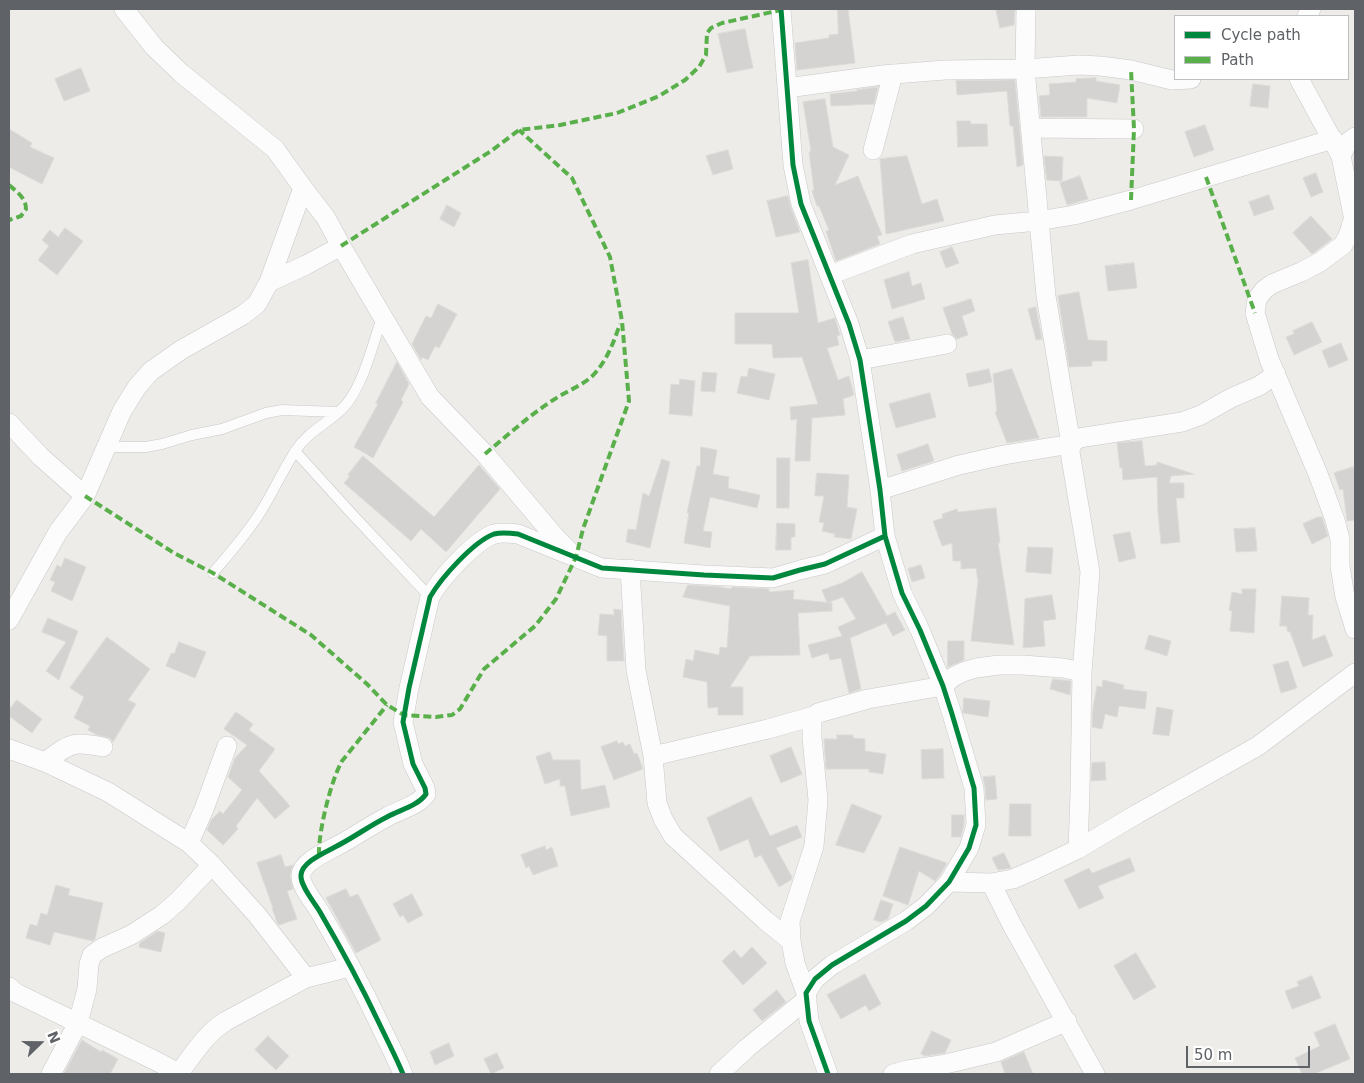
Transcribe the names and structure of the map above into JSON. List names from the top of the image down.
{
  "legend": ["Cycle path", "Path"],
  "scale_bar": "50 m",
  "north": "right"
}
